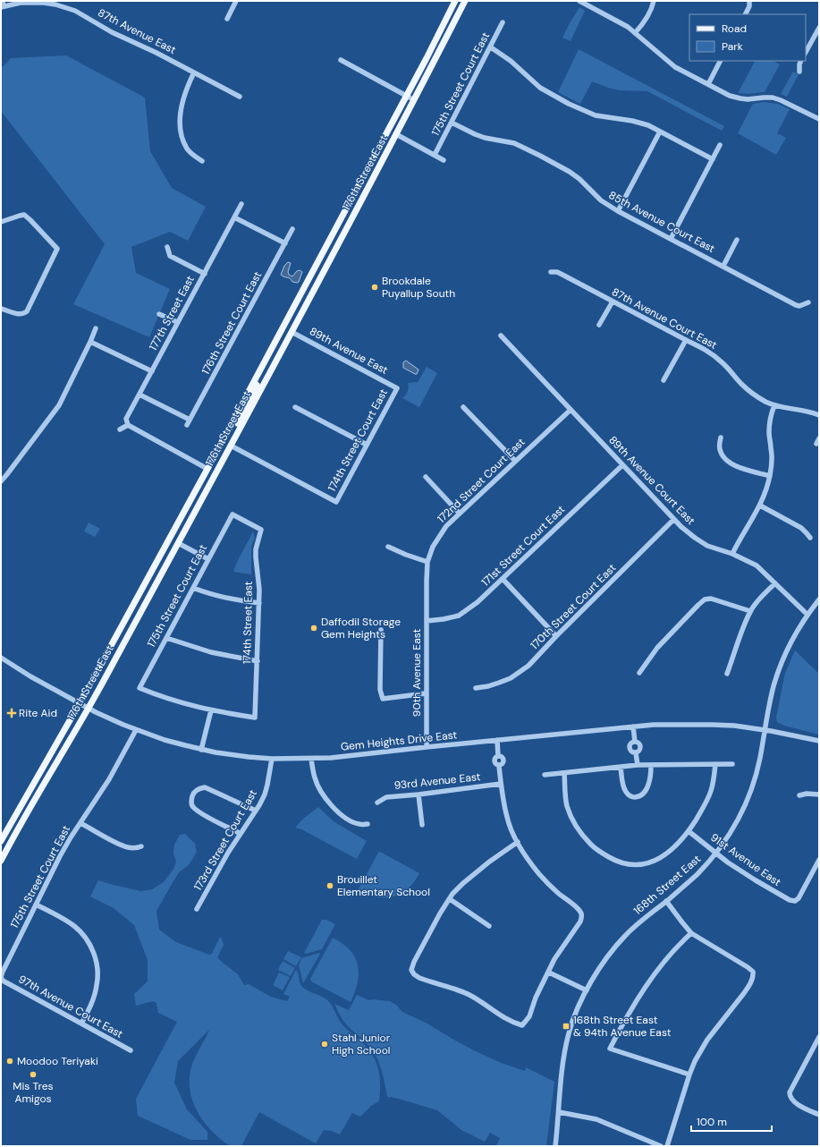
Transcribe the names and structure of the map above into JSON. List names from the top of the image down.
{
  "streets": {
    "main road": ["176th Street East"],
    "street": [
      "87th Avenue East",
      "175th Street Court East",
      "85th Avenue Court East",
      "177th Street East",
      "87th Avenue Court East",
      "176th Street Court East",
      "89th Avenue East",
      "174th Street Court East",
      "172nd Street Court East",
      "89th Avenue Court East",
      "171st Street Court East",
      "170th Street Court East",
      "174th Street East",
      "90th Avenue East",
      "Gem Heights Drive East",
      "93rd Avenue East",
      "173rd Street Court East",
      "91st Avenue East",
      "168th Street East",
      "97th Avenue Court East"
    ]
  },
  "crossings": [
    ["175th Street Court East", "85th Avenue Court East"],
    ["175th Street Court East", "174th Street East"],
    ["175th Street Court East", "Gem Heights Drive East"],
    ["175th Street Court East", "97th Avenue Court East"],
    ["176th Street East", "89th Avenue East"],
    ["176th Street East", "174th Street Court East"],
    ["176th Street East", "Gem Heights Drive East"],
    ["89th Avenue East", "174th Street Court East"],
    ["172nd Street Court East", "89th Avenue Court East"],
    ["172nd Street Court East", "171st Street Court East"],
    ["172nd Street Court East", "90th Avenue East"],
    ["89th Avenue Court East", "171st Street Court East"],
    ["89th Avenue Court East", "170th Street Court East"],
    ["89th Avenue Court East", "168th Street East"],
    ["171st Street Court East", "90th Avenue East"],
    ["90th Avenue East", "Gem Heights Drive East"],
    ["Gem Heights Drive East", "173rd Street Court East"],
    ["Gem Heights Drive East", "168th Street East"],
    ["91st Avenue East", "168th Street East"]
  ],
  "places": {
    "other": [
      "Brookdale Puyallup South",
      "Daffodil Storage Gem Heights",
      "Brouillet Elementary School",
      "Stahl Junior High School",
      "Moodoo Teriyaki",
      "Mis Tres Amigos"
    ],
    "health": ["Rite Aid"],
    "transit": ["168th Street East & 94th Avenue East"]
  },
  "legend": ["Road", "Park"],
  "scale_bar": "100 m"
}
